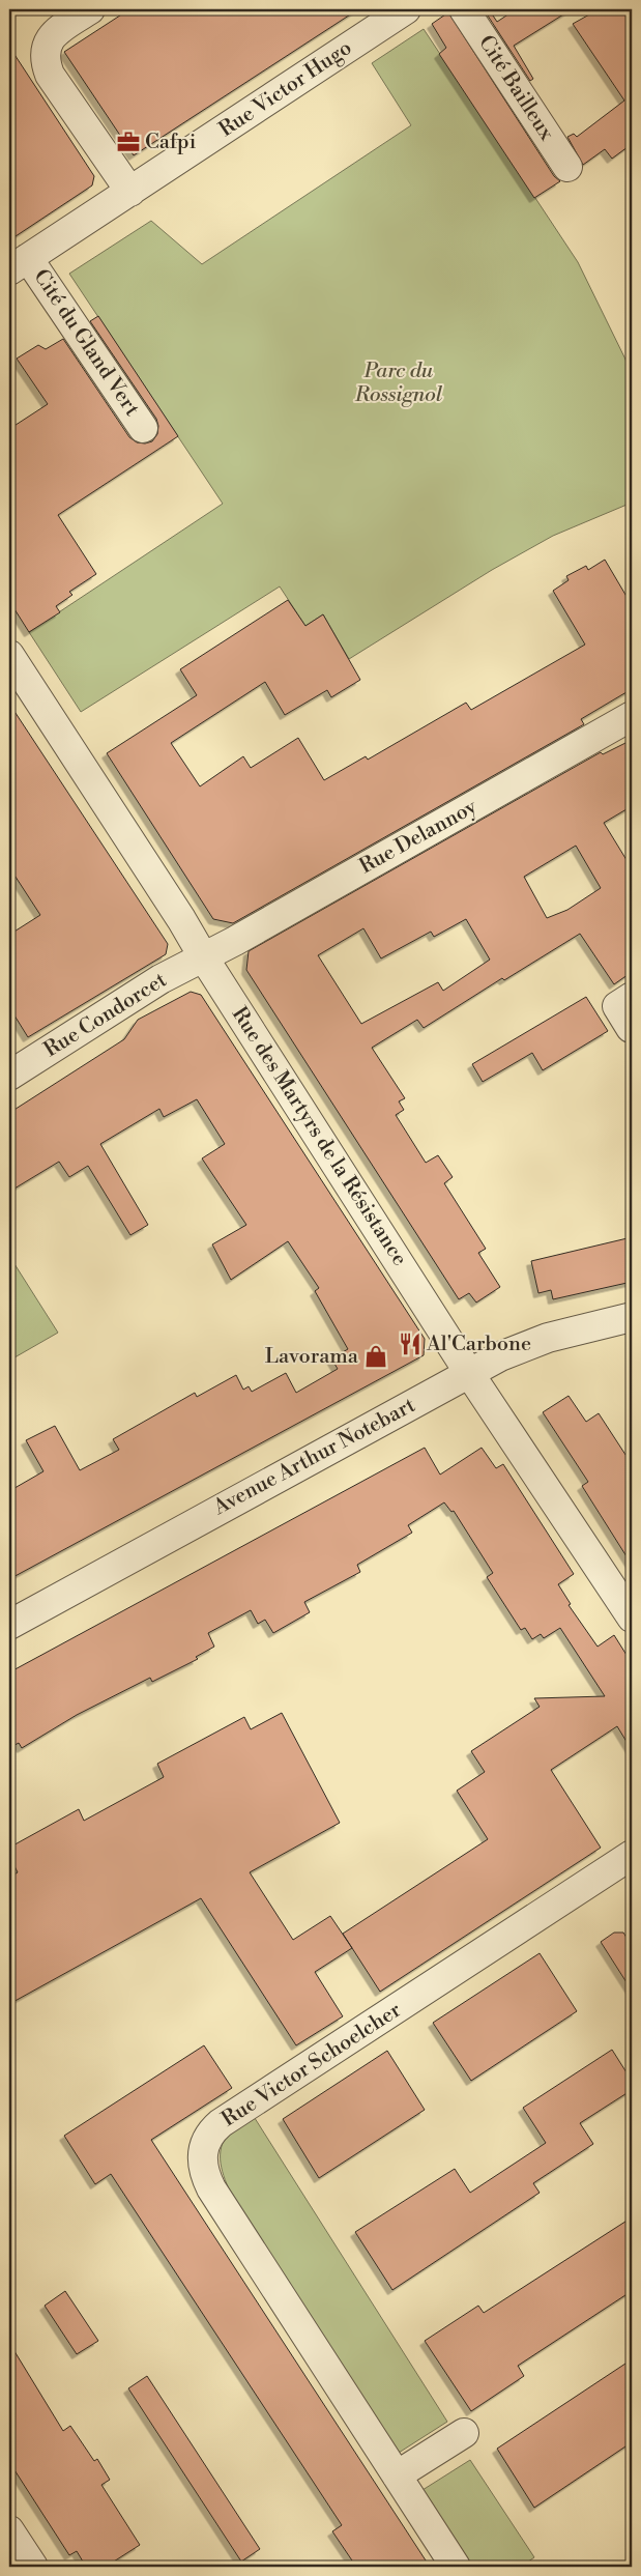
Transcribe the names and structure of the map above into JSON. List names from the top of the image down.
{
  "streets": {
    "street": [
      "Cité Bailleux",
      "Rue Victor Hugo",
      "Cité du Gland Vert",
      "Rue Delannoy",
      "Rue Condorcet",
      "Rue des Martyrs de la Résistance",
      "Avenue Arthur Notebart",
      "Rue Victor Schoelcher"
    ]
  },
  "crossings": [
    ["Rue Victor Hugo", "Cité du Gland Vert"],
    ["Rue Delannoy", "Rue Condorcet"],
    ["Rue Delannoy", "Rue des Martyrs de la Résistance"],
    ["Rue Condorcet", "Rue des Martyrs de la Résistance"],
    ["Rue des Martyrs de la Résistance", "Avenue Arthur Notebart"]
  ],
  "parks": ["Parc du Rossignol"],
  "places": {
    "office": ["Cafpi"],
    "restaurant": ["Al'Carbone"],
    "shop": ["Lavorama"]
  }
}
